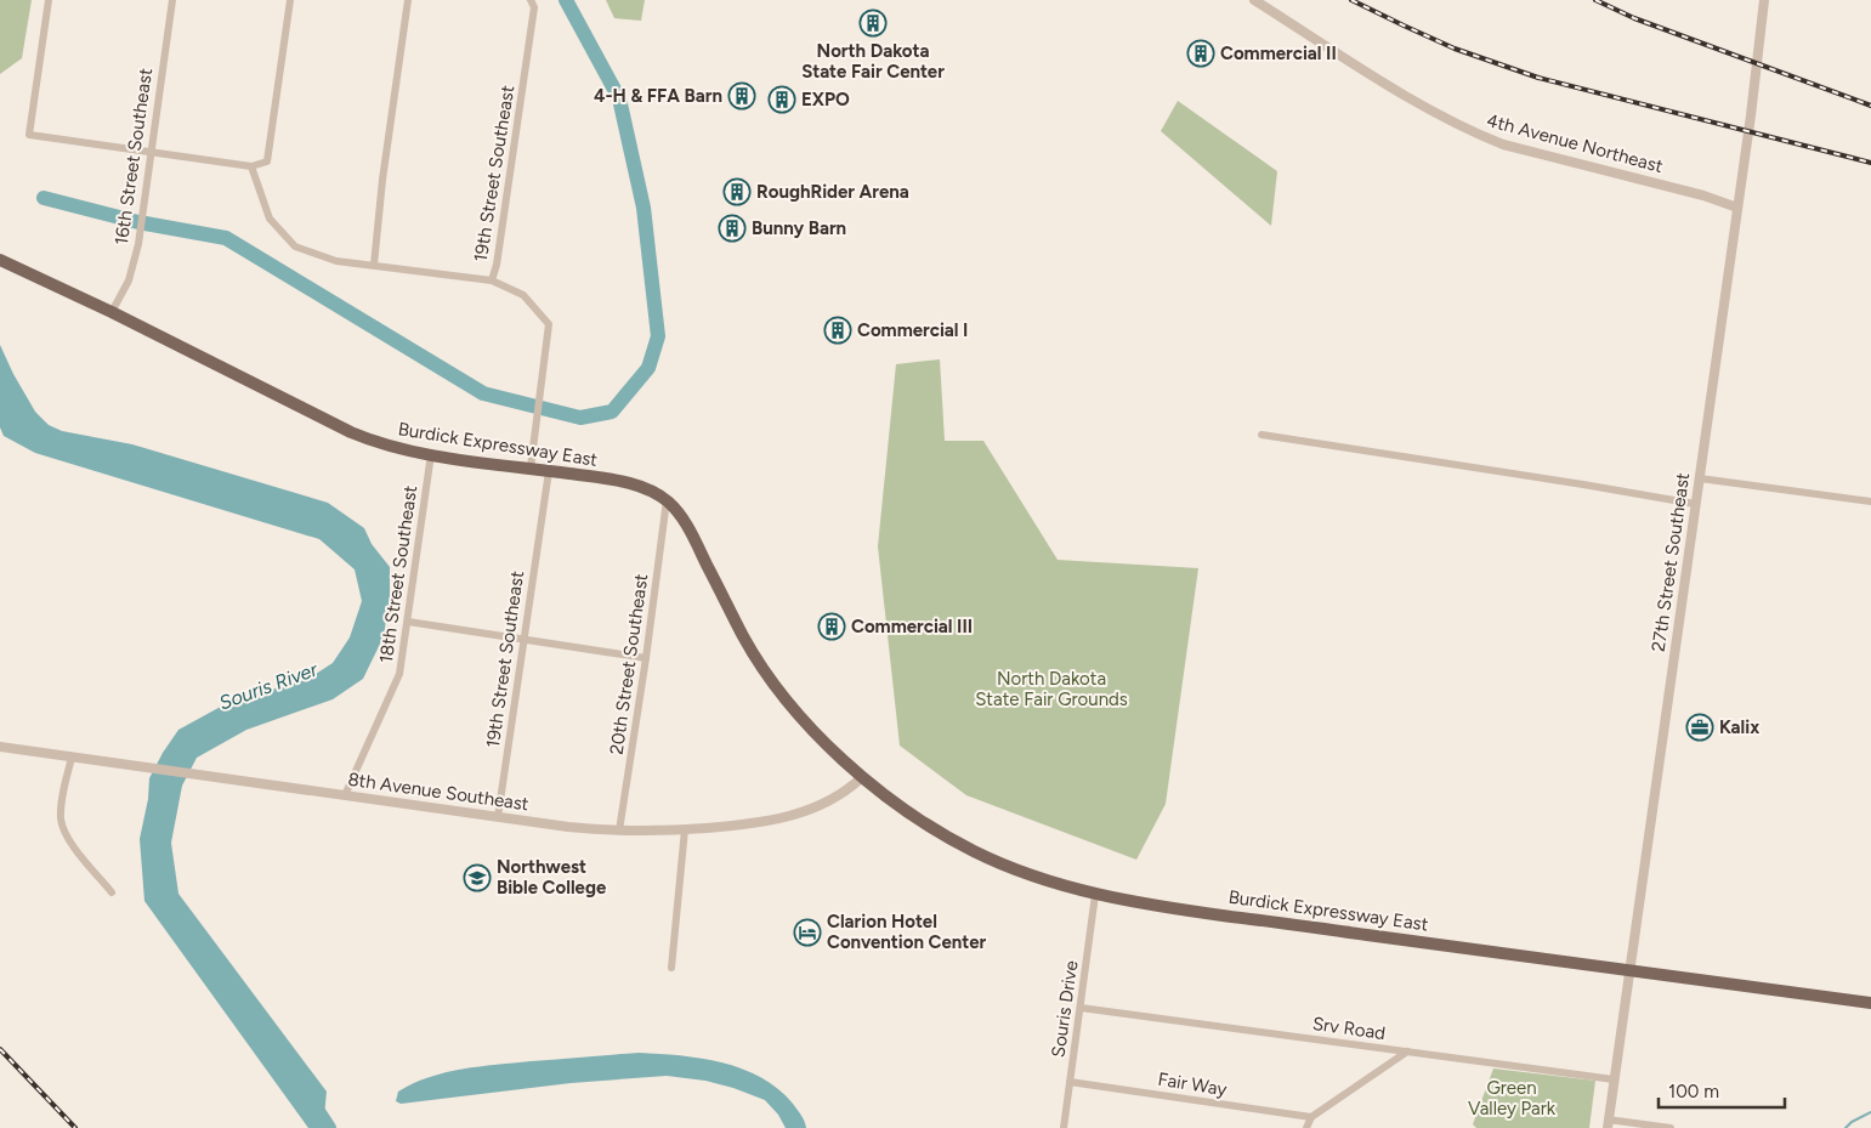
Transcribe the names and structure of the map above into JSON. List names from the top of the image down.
{
  "streets": {
    "main road": ["Burdick Expressway East"],
    "street": [
      "4th Avenue Northeast",
      "16th Street Southeast",
      "19th Street Southeast",
      "27th Street Southeast",
      "18th Street Southeast",
      "20th Street Southeast",
      "8th Avenue Southeast",
      "Souris Drive",
      "Srv Road",
      "Fair Way"
    ]
  },
  "crossings": [
    ["4th Avenue Northeast", "27th Street Southeast"],
    ["16th Street Southeast", "Burdick Expressway East"],
    ["19th Street Southeast", "Burdick Expressway East"],
    ["19th Street Southeast", "8th Avenue Southeast"],
    ["Burdick Expressway East", "27th Street Southeast"],
    ["Burdick Expressway East", "18th Street Southeast"],
    ["Burdick Expressway East", "20th Street Southeast"],
    ["Burdick Expressway East", "8th Avenue Southeast"],
    ["Burdick Expressway East", "Souris Drive"],
    ["27th Street Southeast", "Srv Road"],
    ["18th Street Southeast", "8th Avenue Southeast"],
    ["20th Street Southeast", "8th Avenue Southeast"],
    ["Souris Drive", "Srv Road"],
    ["Souris Drive", "Fair Way"]
  ],
  "water": ["Souris River"],
  "parks": ["North Dakota State Fair Grounds", "Green Valley Park"],
  "places": {
    "building": [
      "North Dakota State Fair Center",
      "Commercial II",
      "4-H & FFA Barn",
      "EXPO",
      "RoughRider Arena",
      "Bunny Barn",
      "Commercial I",
      "Commercial III"
    ],
    "office": ["Kalix"],
    "school or university": ["Northwest Bible College"],
    "hotel": ["Clarion Hotel Convention Center"]
  },
  "scale_bar": "100 m"
}
